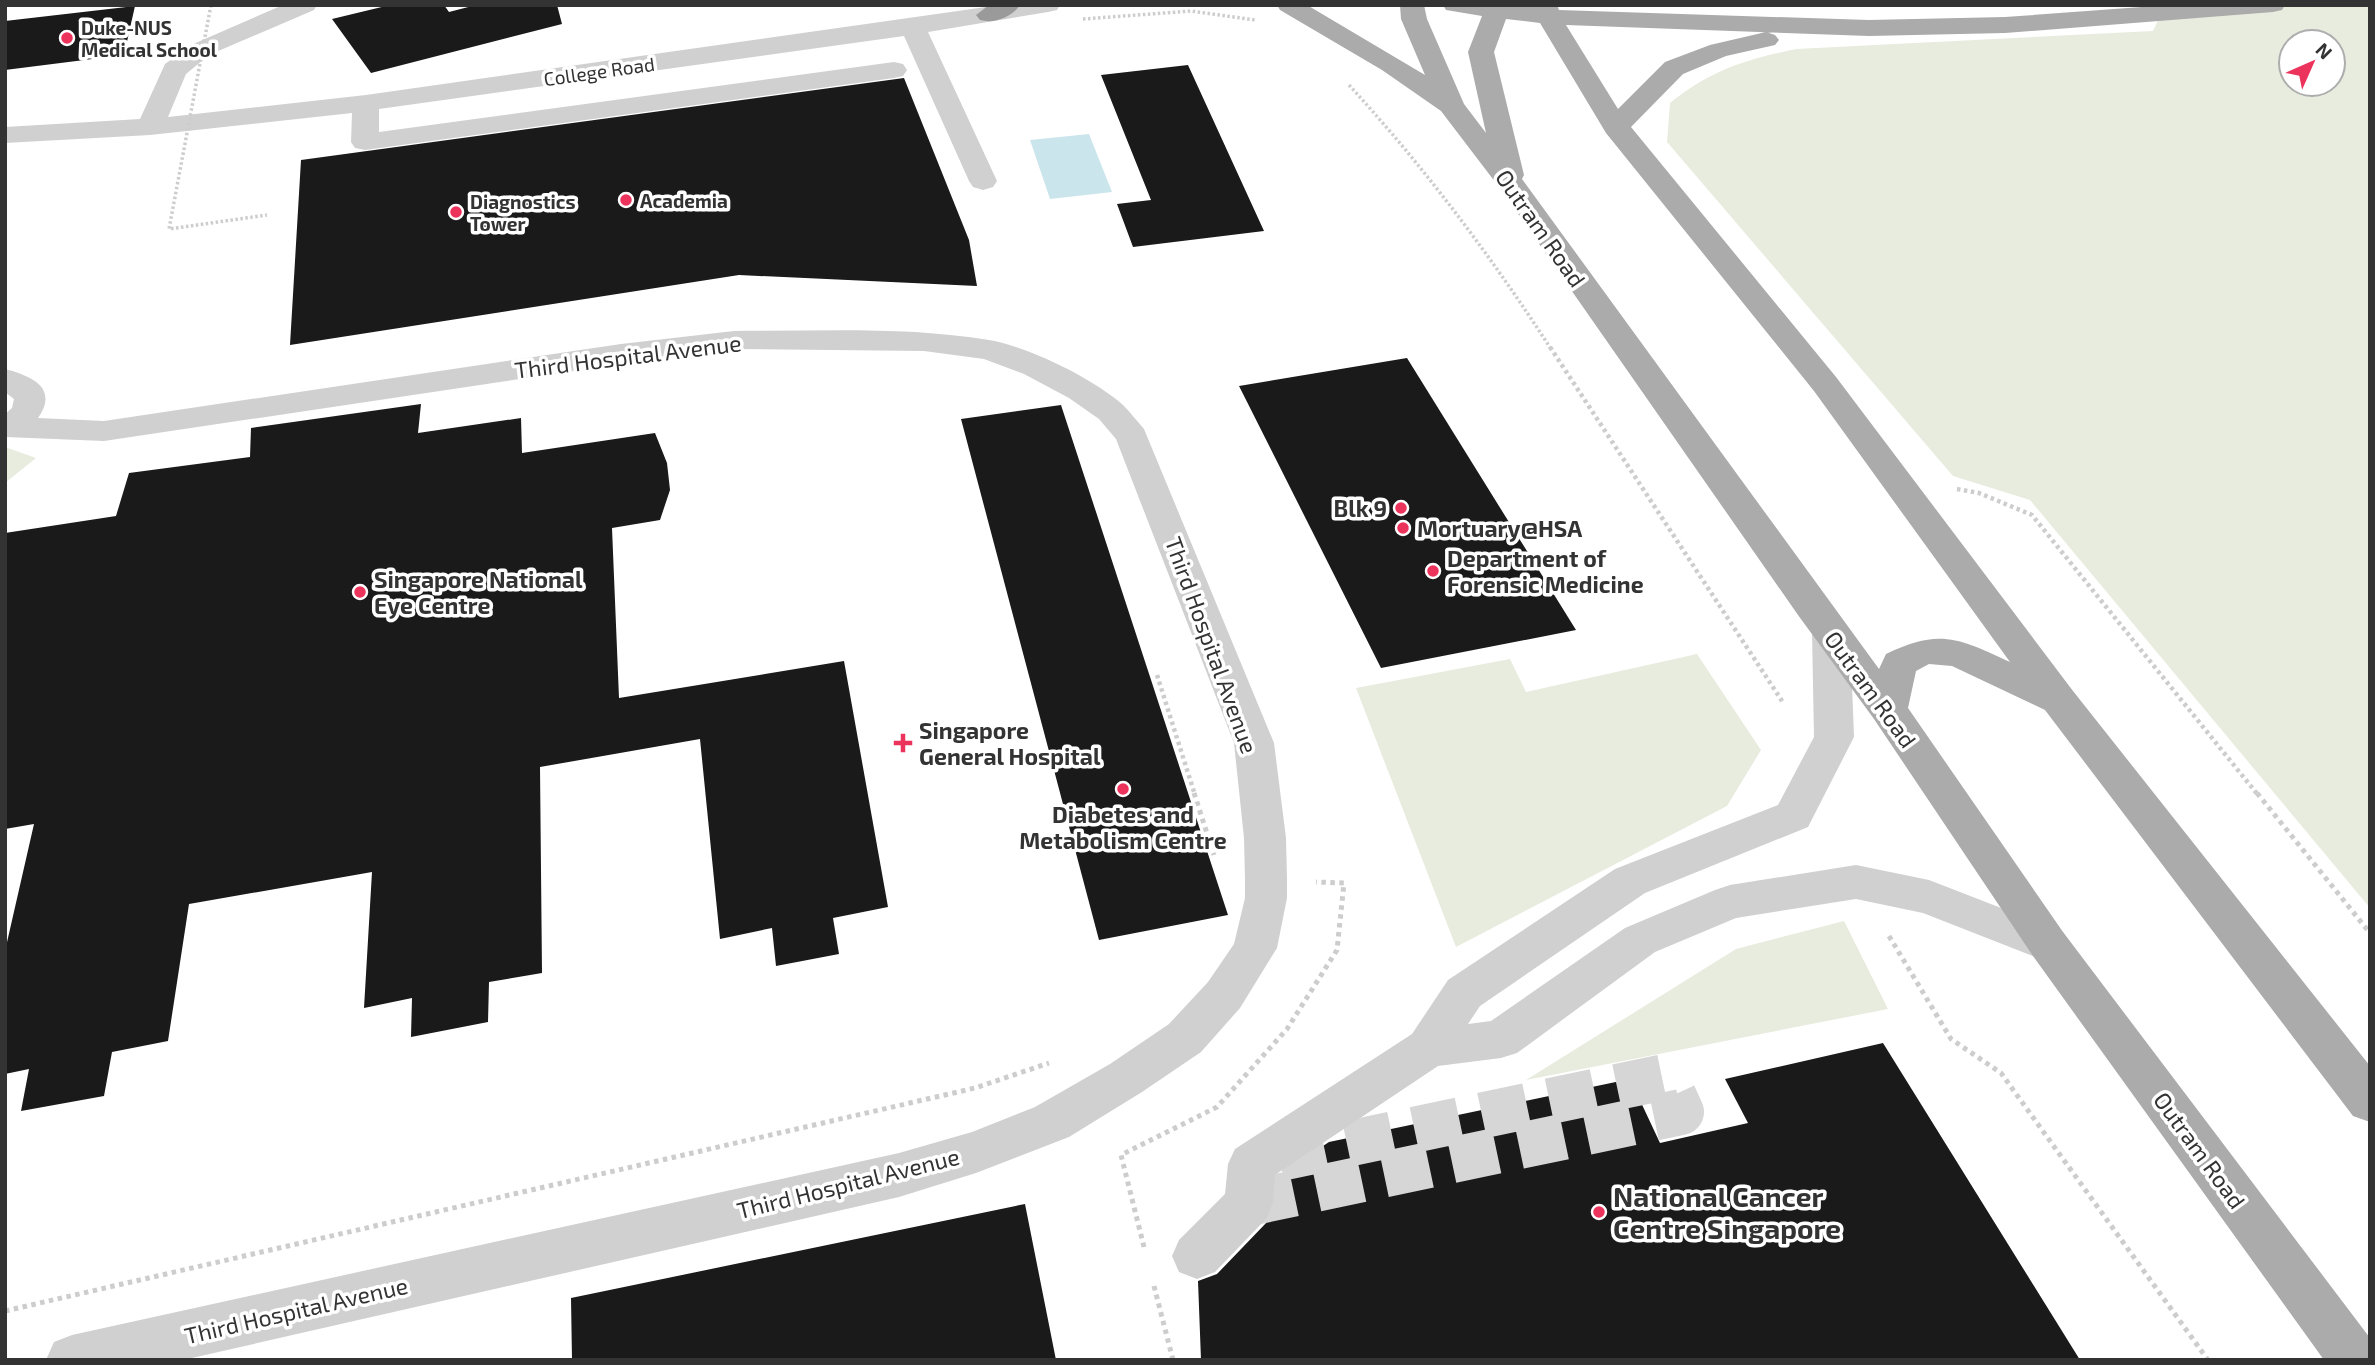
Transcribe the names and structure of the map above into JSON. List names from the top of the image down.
{
  "streets": {
    "main road": ["Outram Road"],
    "street": ["College Road", "Third Hospital Avenue"]
  },
  "places": {
    "other": [
      "Duke-NUS Medical School",
      "Academia",
      "Diagnostics Tower",
      "Blk 9",
      "Mortuary@HSA",
      "Department of Forensic Medicine",
      "Singapore National Eye Centre",
      "Diabetes and Metabolism Centre",
      "National Cancer Centre Singapore"
    ],
    "health": ["Singapore General Hospital"]
  },
  "north": "top right"
}
